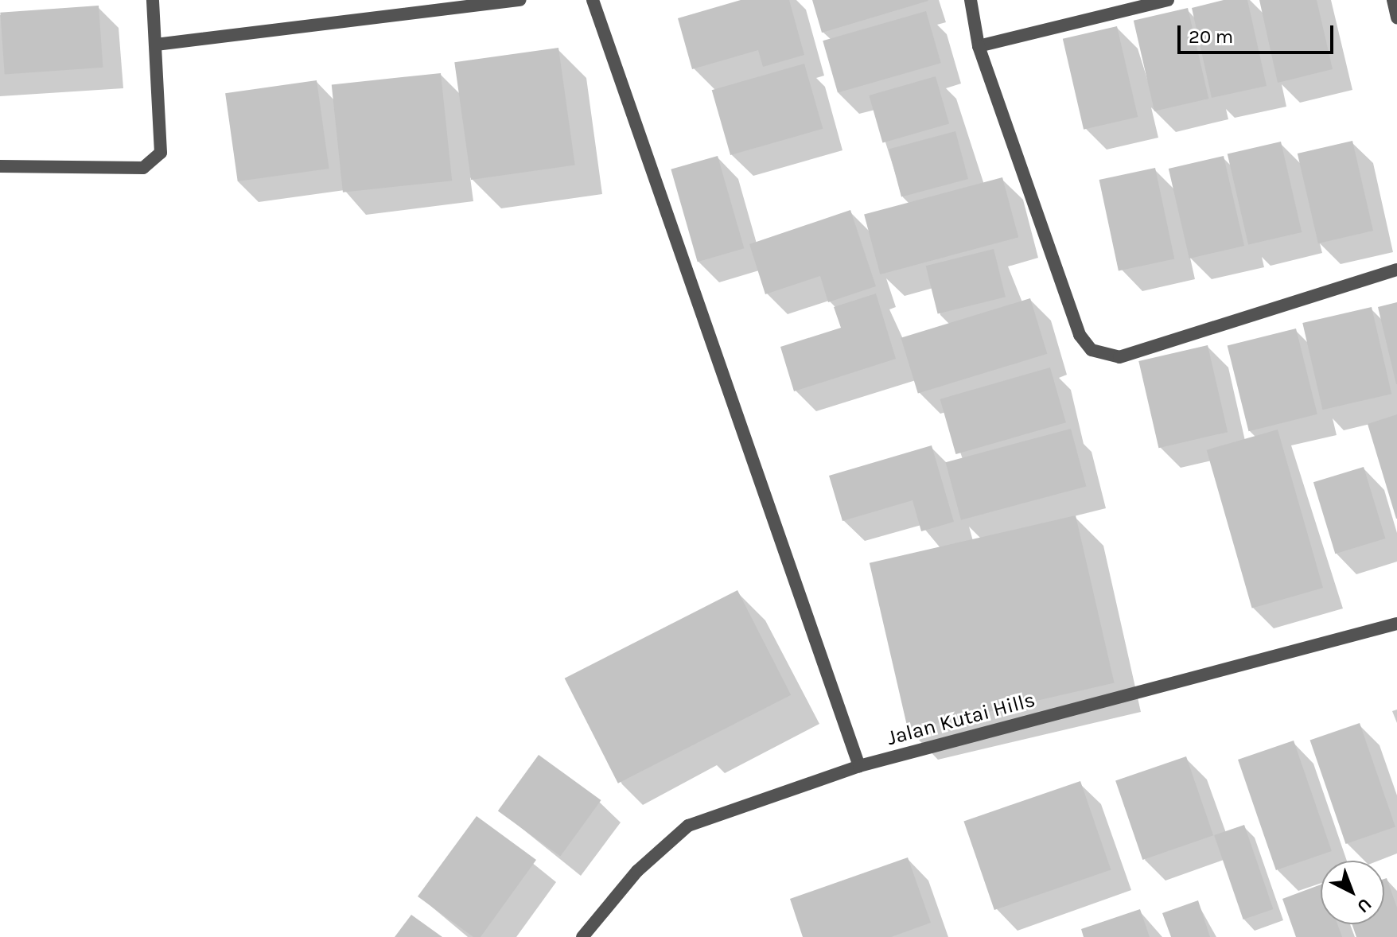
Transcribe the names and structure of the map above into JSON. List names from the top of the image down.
{
  "streets": {
    "street": ["Jalan Kutai Hills"]
  },
  "scale_bar": "20 m",
  "north": "bottom right"
}
